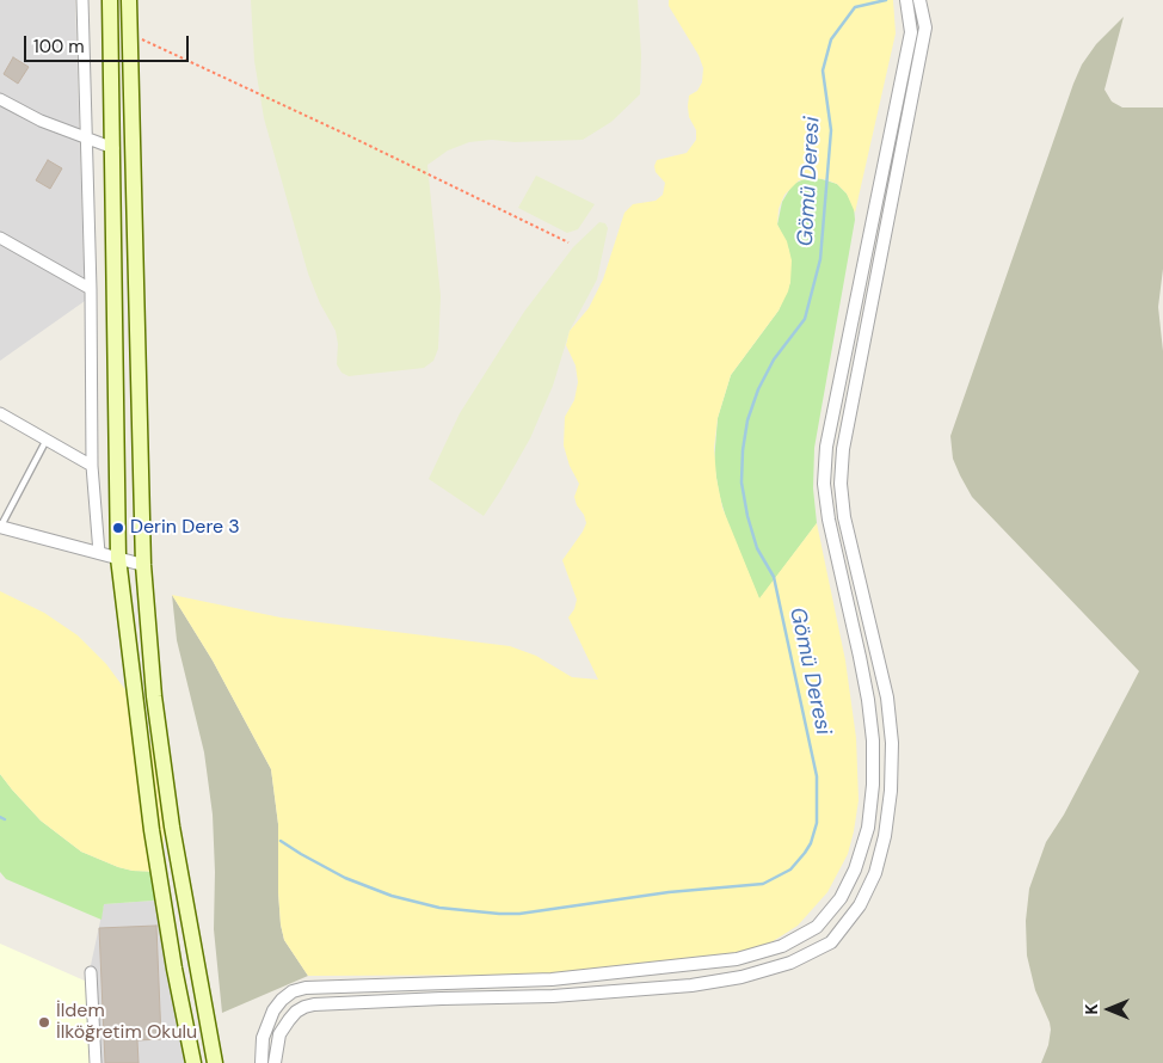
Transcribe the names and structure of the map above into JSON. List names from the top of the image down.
{
  "water": ["Gömü Deresi"],
  "places": ["Derin Dere 3", "İldem İlköğretim Okulu"],
  "scale_bar": "100 m",
  "north": "left"
}
